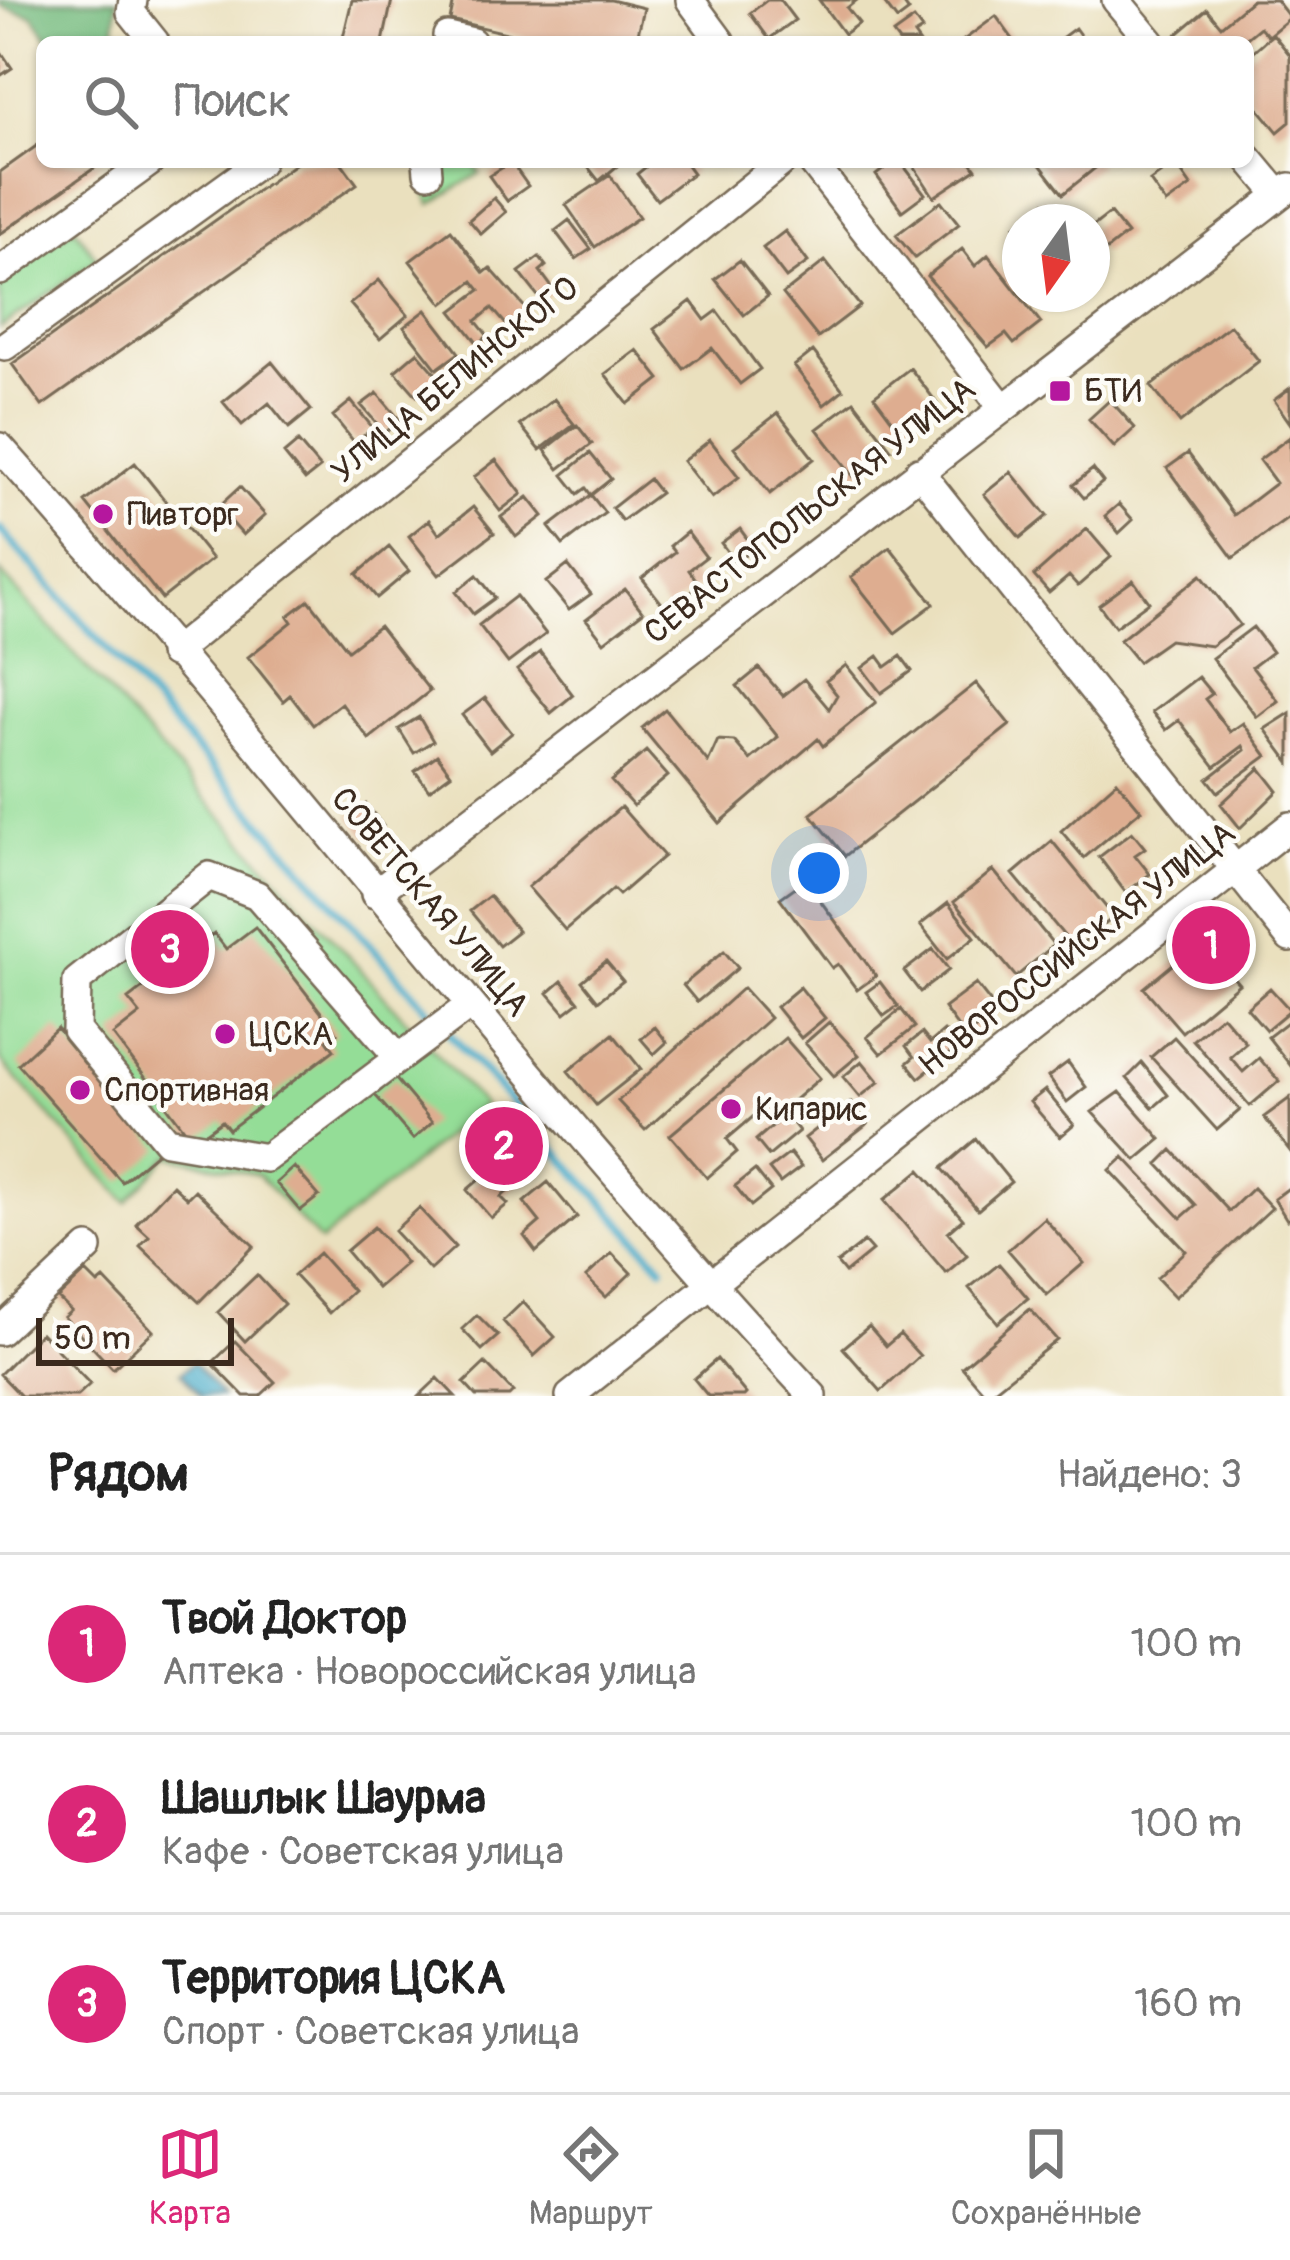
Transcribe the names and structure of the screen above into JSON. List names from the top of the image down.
{
  "streets": {
    "street": [
      "УЛИЦА БЕЛИНСКОГО",
      "СЕВАСТОПОЛЬСКАЯ УЛИЦА",
      "СОВЕТСКАЯ УЛИЦА",
      "НОВОРОССИЙСКАЯ УЛИЦА"
    ]
  },
  "crossings": [
    ["УЛИЦА БЕЛИНСКОГО", "СОВЕТСКАЯ УЛИЦА"],
    ["СЕВАСТОПОЛЬСКАЯ УЛИЦА", "СОВЕТСКАЯ УЛИЦА"],
    ["СОВЕТСКАЯ УЛИЦА", "НОВОРОССИЙСКАЯ УЛИЦА"]
  ],
  "places": {
    "transit": ["БТИ"],
    "other": [
      "Пивторг",
      "ЦСКА",
      "Спортивная",
      "Кипарис"
    ]
  },
  "scale_bar": "50 m",
  "north": "bottom",
  "page": {
    "search": "Поиск",
    "pins": ["1", "3", "2"],
    "scale": "50 m",
    "heading": ["Рядом", "Найдено: 3"],
    "list": [
      {
        "mark": "1",
        "name": "Твой Доктор",
        "note": "Аптека · Новороссийская улица",
        "value": "100 m"
      },
      {
        "mark": "2",
        "name": "Шашлык Шаурма",
        "note": "Кафе · Советская улица",
        "value": "100 m"
      },
      {
        "mark": "3",
        "name": "Территория ЦСКА",
        "note": "Спорт · Советская улица",
        "value": "160 m"
      }
    ],
    "nav": ["Карта", "Маршрут", "Сохранённые"]
  }
}
